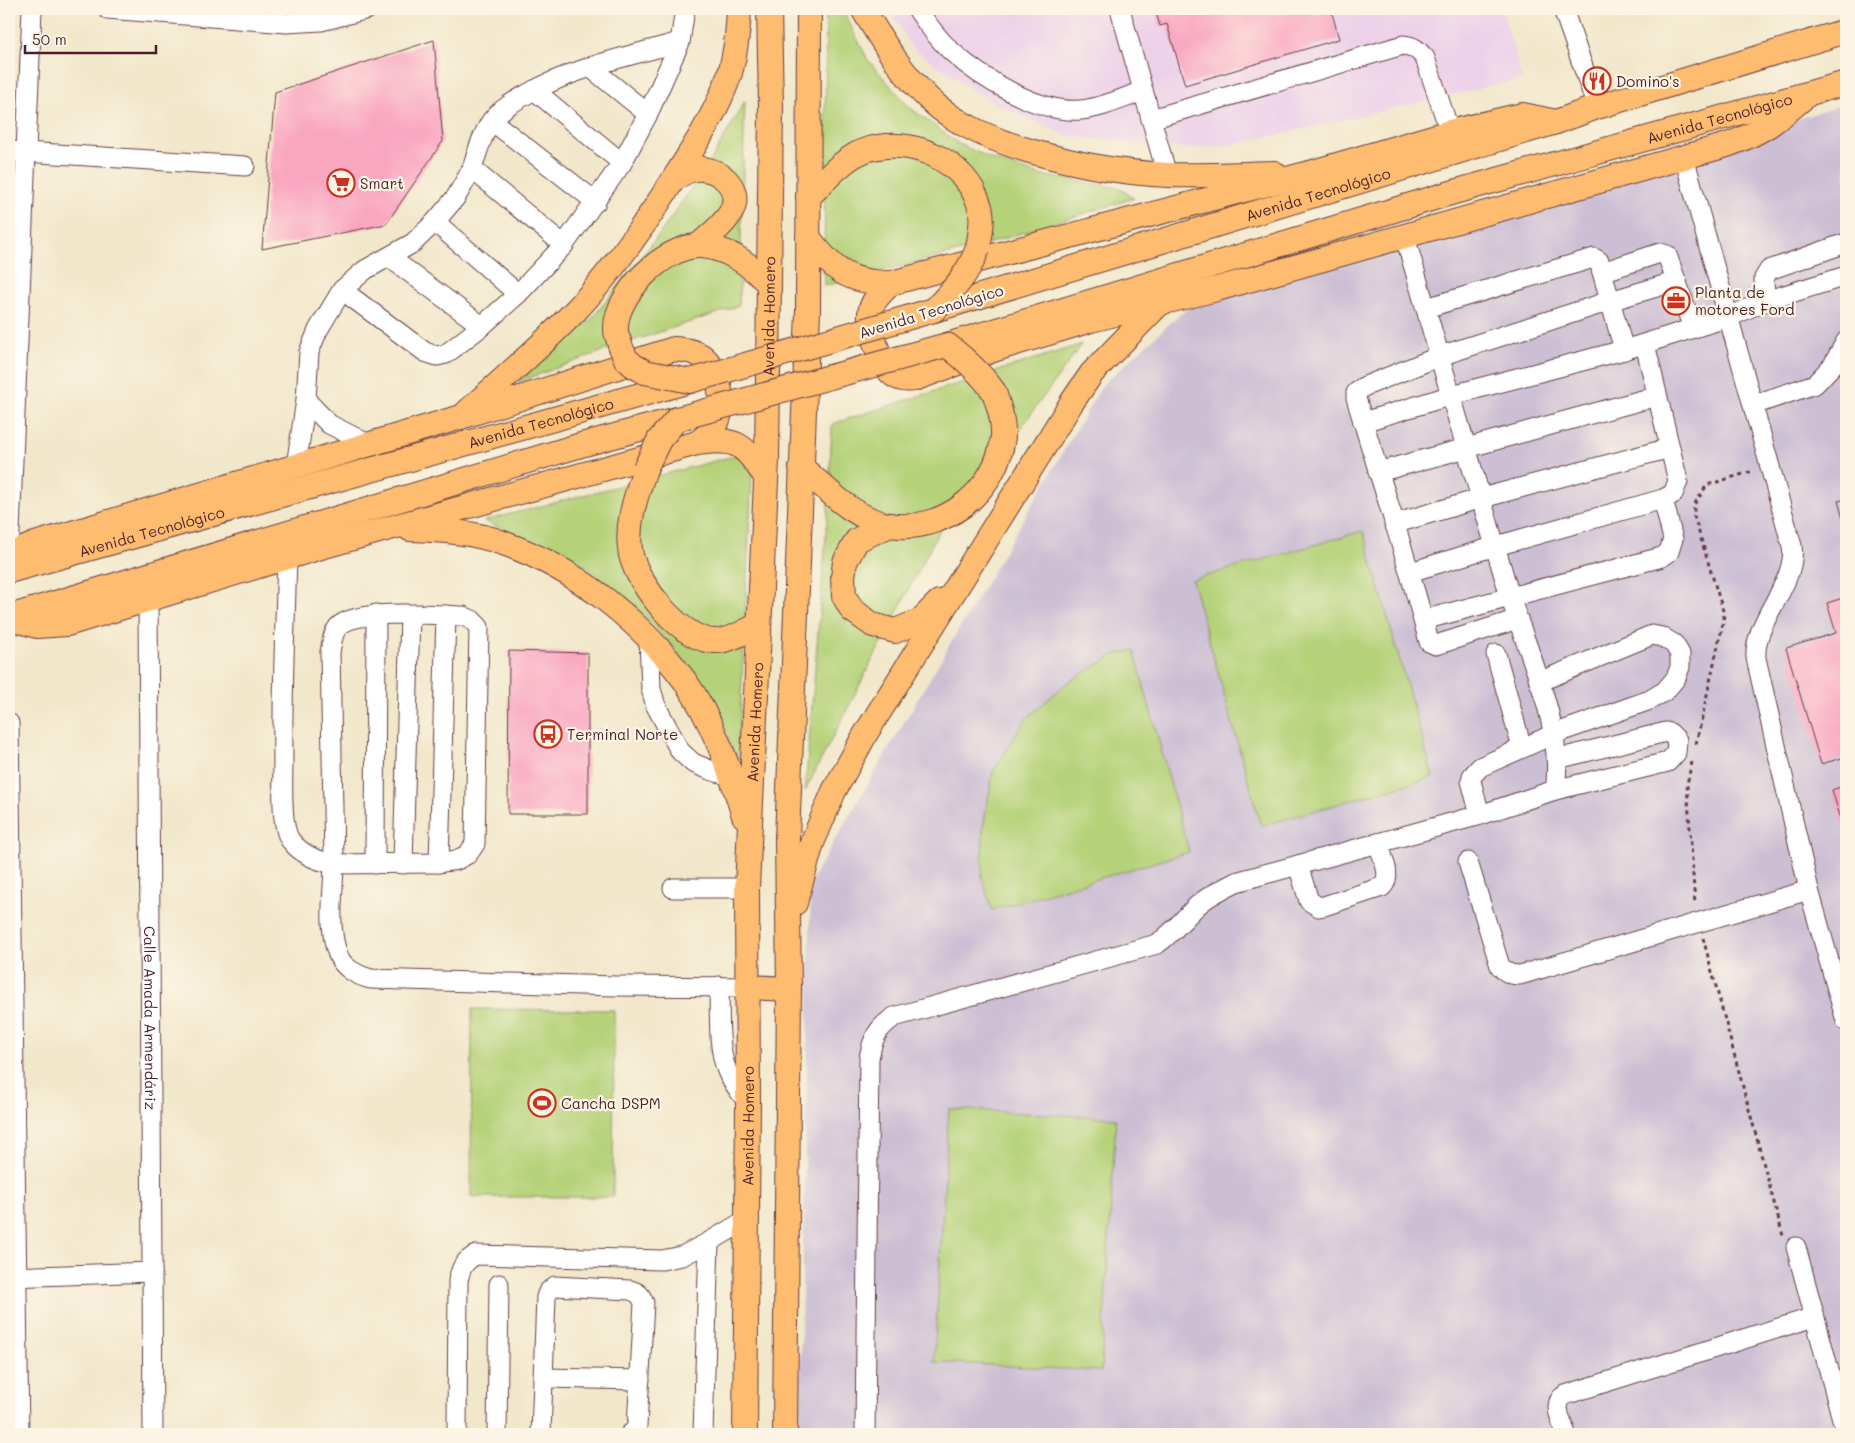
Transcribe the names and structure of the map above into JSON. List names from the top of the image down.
{
  "streets": {
    "main road": ["Avenida Tecnológico", "Avenida Homero"],
    "street": ["Calle Amada Armendáriz"]
  },
  "places": {
    "restaurant": ["Domino's"],
    "supermarket": ["Smart"],
    "office": ["Planta de motores Ford"],
    "bus stop": ["Terminal Norte"],
    "sports": ["Cancha DSPM"]
  },
  "scale_bar": "50 m"
}
